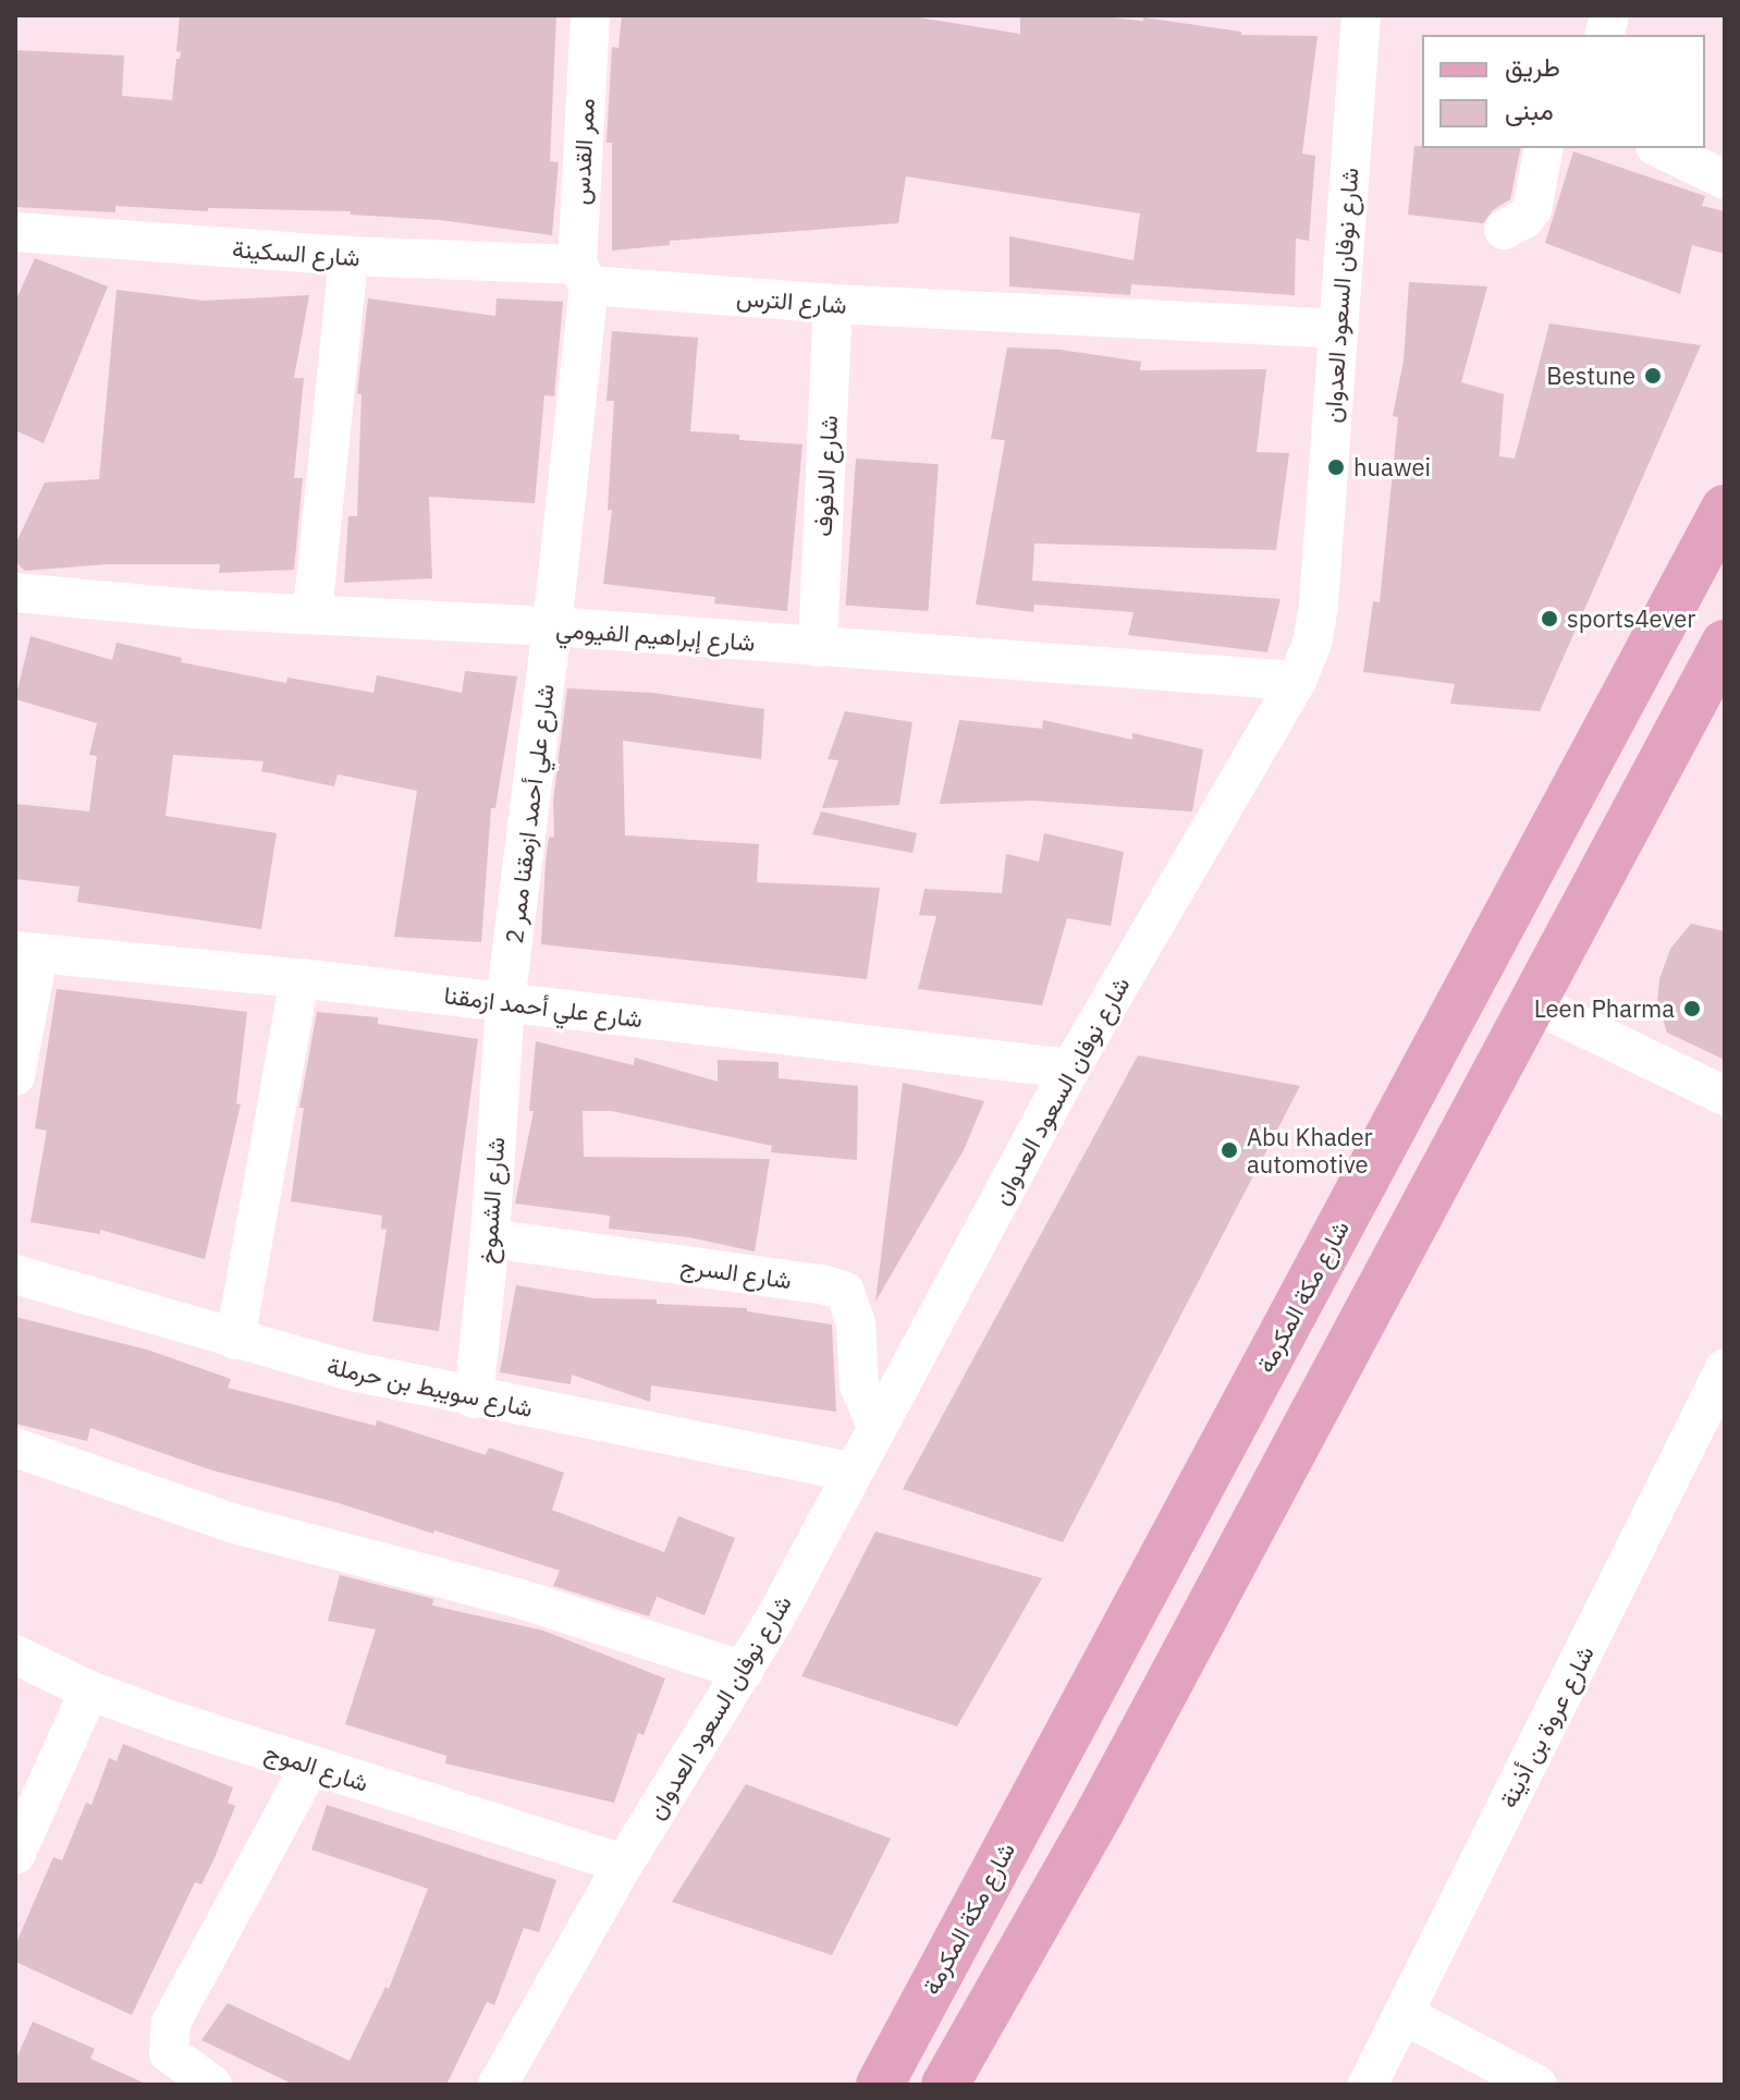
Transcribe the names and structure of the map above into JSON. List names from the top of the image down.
{
  "streets": {
    "main road": ["شارع مكة المكرمة"],
    "street": [
      "ممر القدس",
      "شارع السكينة",
      "شارع نوفان السعود العدوان",
      "شارع الترس",
      "شارع الدفوف",
      "شارع إبراهيم الفيومي",
      "شارع علي أحمد ازمقنا ممر 2",
      "شارع علي أحمد ازمقنا",
      "شارع الشموخ",
      "شارع السرج",
      "شارع سويبط بن حرملة",
      "شارع عروة بن أذينة",
      "شارع الموج"
    ]
  },
  "crossings": [
    ["ممر القدس", "شارع السكينة"],
    ["ممر القدس", "شارع الترس"],
    ["شارع السكينة", "شارع الترس"],
    ["شارع نوفان السعود العدوان", "شارع الترس"],
    ["شارع نوفان السعود العدوان", "شارع إبراهيم الفيومي"],
    ["شارع نوفان السعود العدوان", "شارع علي أحمد ازمقنا"],
    ["شارع نوفان السعود العدوان", "شارع السرج"],
    ["شارع نوفان السعود العدوان", "شارع سويبط بن حرملة"],
    ["شارع نوفان السعود العدوان", "شارع الموج"],
    ["شارع الترس", "شارع الدفوف"],
    ["شارع الدفوف", "شارع إبراهيم الفيومي"],
    ["شارع إبراهيم الفيومي", "شارع علي أحمد ازمقنا ممر 2"],
    ["شارع علي أحمد ازمقنا ممر 2", "شارع علي أحمد ازمقنا"],
    ["شارع علي أحمد ازمقنا ممر 2", "شارع الشموخ"],
    ["شارع علي أحمد ازمقنا", "شارع الشموخ"],
    ["شارع الشموخ", "شارع السرج"],
    ["شارع الشموخ", "شارع سويبط بن حرملة"]
  ],
  "places": [
    "Bestune",
    "huawei",
    "sports4ever",
    "Leen Pharma",
    "Abu Khader automotive"
  ],
  "legend": ["طريق", "مبنى"]
}
